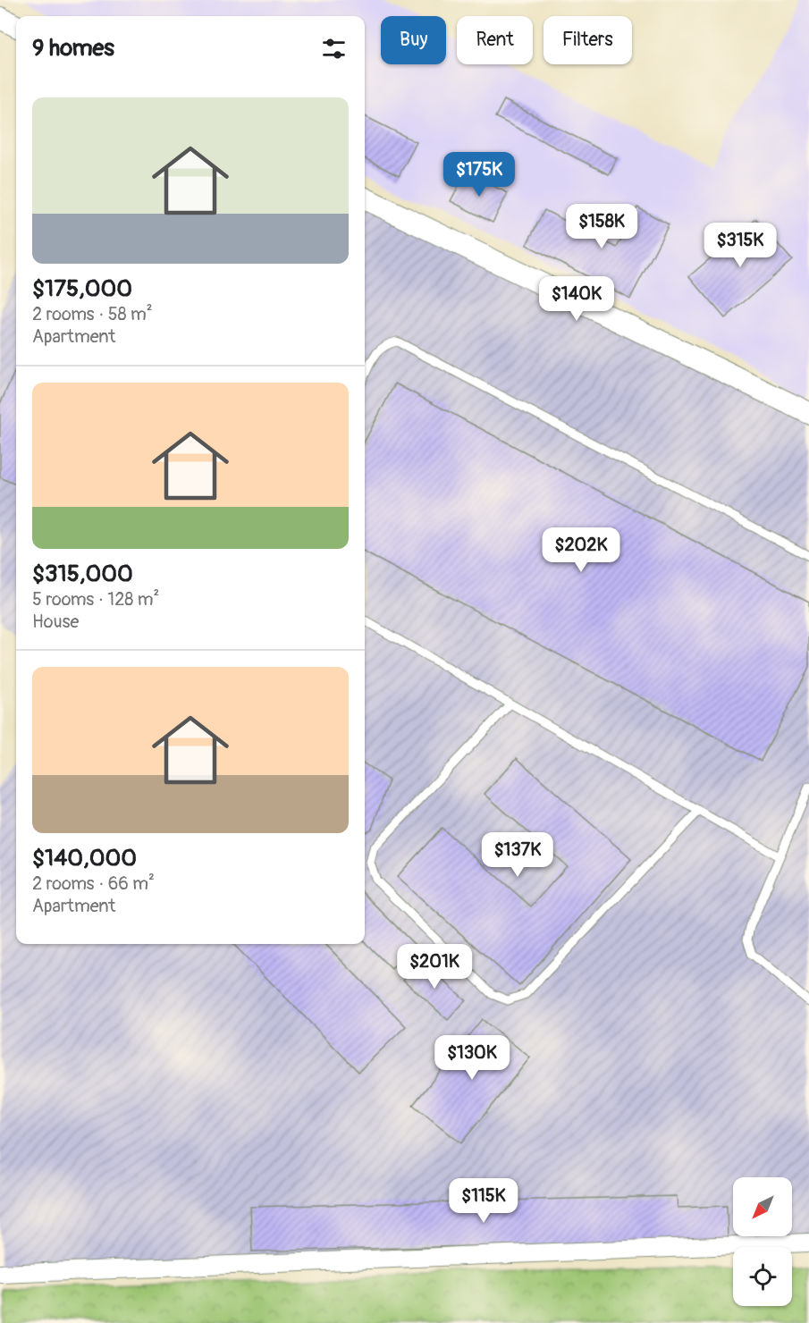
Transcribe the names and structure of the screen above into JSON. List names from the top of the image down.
{
  "north": "bottom left",
  "page": {
    "chip": ["Buy", "Rent", "Filters"],
    "heading": "9 homes",
    "list": [
      {
        "name": "$175,000",
        "note": "2 rooms · 58 m² · Apartment"
      },
      {
        "name": "$315,000",
        "note": "5 rooms · 128 m² · House"
      },
      {
        "name": "$140,000",
        "note": "2 rooms · 66 m² · Apartment"
      }
    ],
    "price": [
      "$175K",
      "$158K",
      "$315K",
      "$140K",
      "$202K",
      "$137K",
      "$201K",
      "$130K",
      "$115K"
    ]
  }
}
